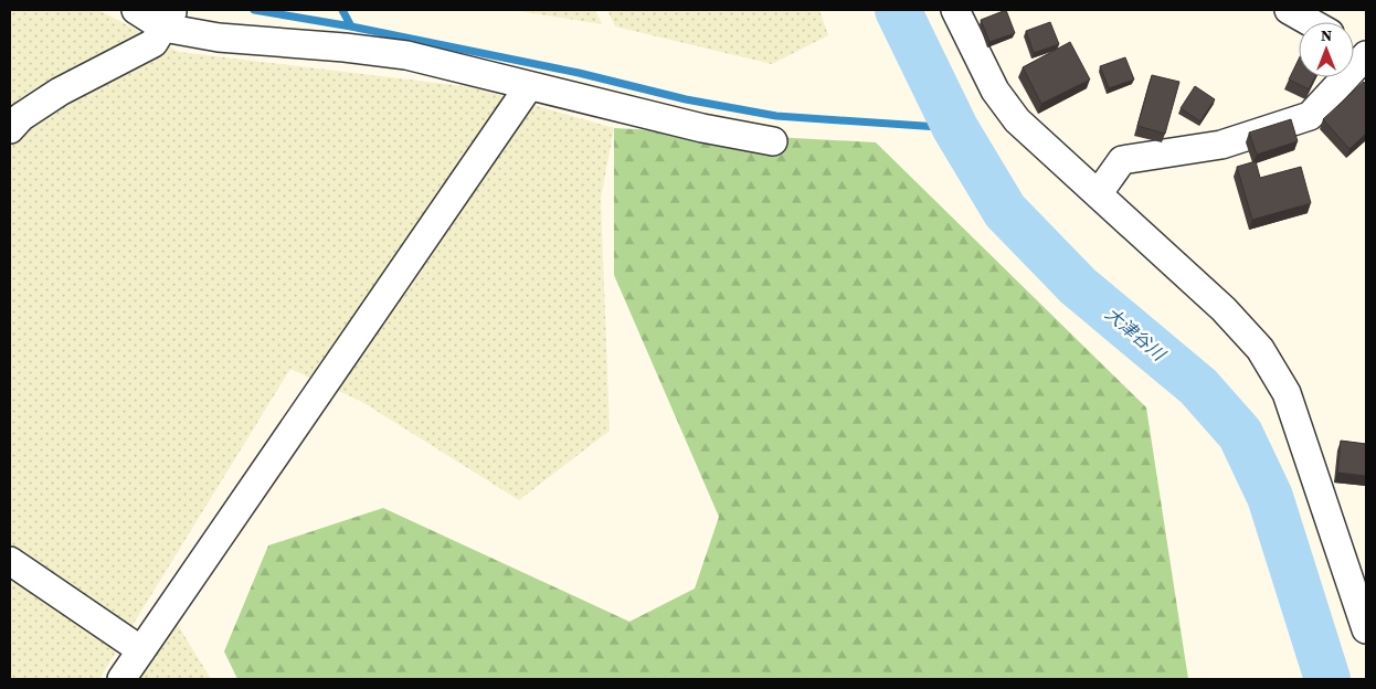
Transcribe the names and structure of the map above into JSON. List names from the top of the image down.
{
  "water": ["大津谷川"],
  "north": "top"
}
